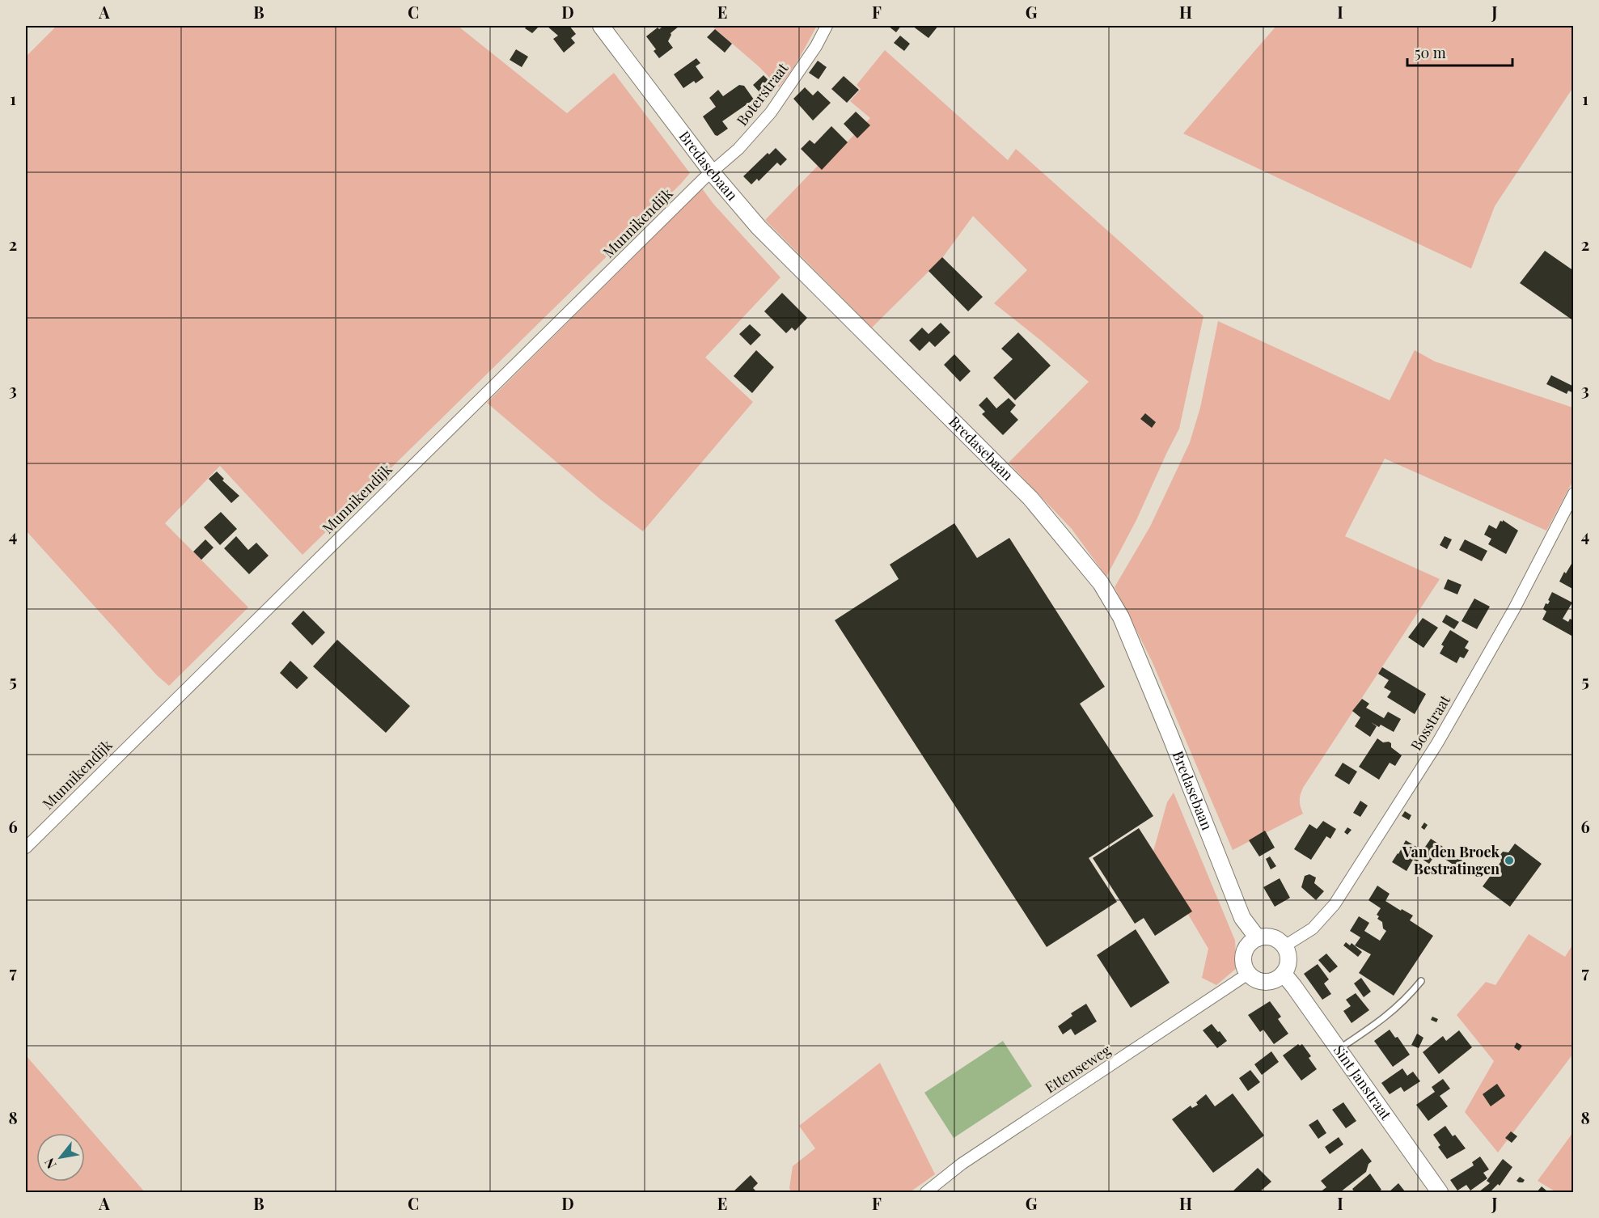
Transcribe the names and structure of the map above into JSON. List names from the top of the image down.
{
  "streets": {
    "street": [
      "Boterstraat",
      "Bredasebaan",
      "Munnikendijk",
      "Bosstraat",
      "Ettenseweg",
      "Sint Janstraat"
    ]
  },
  "crossings": [
    ["Boterstraat", "Bredasebaan"],
    ["Boterstraat", "Munnikendijk"],
    ["Bredasebaan", "Munnikendijk"],
    ["Bredasebaan", "Bosstraat"],
    ["Bredasebaan", "Ettenseweg"],
    ["Bredasebaan", "Sint Janstraat"],
    ["Bosstraat", "Ettenseweg"],
    ["Bosstraat", "Sint Janstraat"],
    ["Ettenseweg", "Sint Janstraat"]
  ],
  "places": ["Van den Broek Bestratingen"],
  "scale_bar": "50 m",
  "north": "bottom left",
  "grid": {
    "columns": [
      "A",
      "B",
      "C",
      "D",
      "E",
      "F",
      "G",
      "H",
      "I",
      "J"
    ],
    "rows": [
      "1",
      "2",
      "3",
      "4",
      "5",
      "6",
      "7",
      "8"
    ]
  }
}
